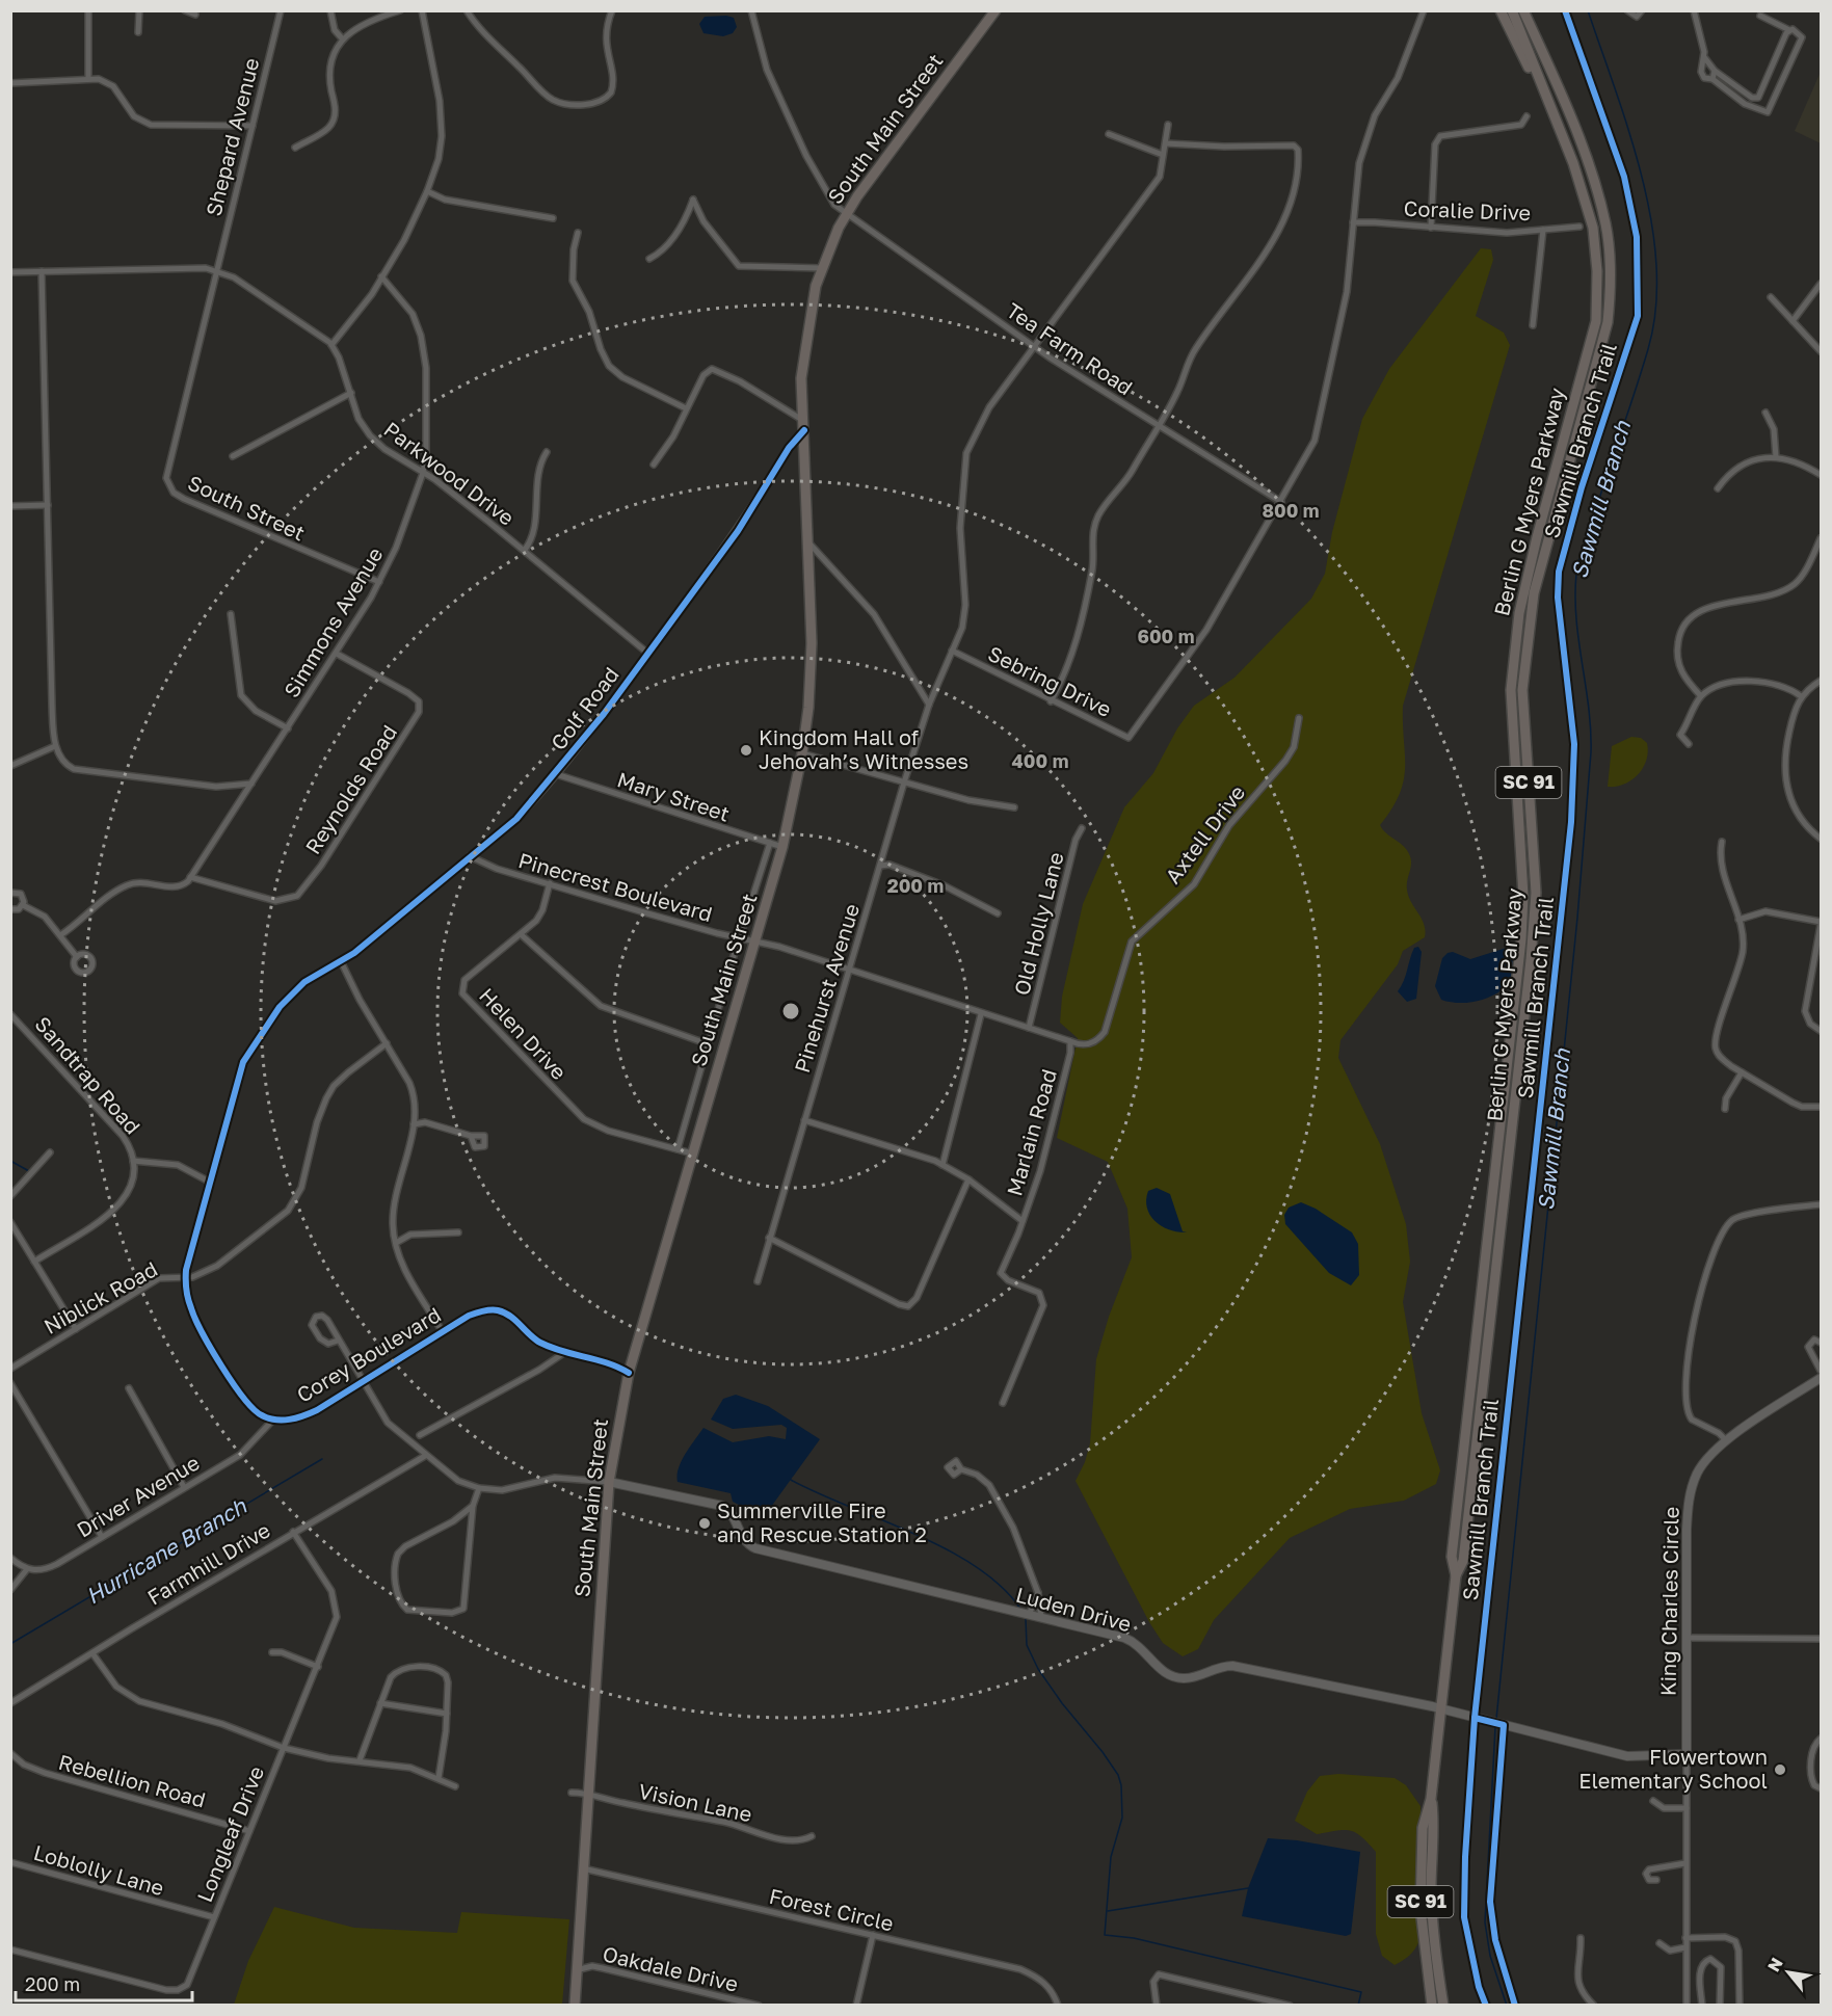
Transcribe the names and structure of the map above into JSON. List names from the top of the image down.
{
  "streets": {
    "main road": ["South Main Street", "Berlin G Myers Parkway", "SC 91"],
    "street": [
      "Shepard Avenue",
      "Coralie Drive",
      "Tea Farm Road",
      "Parkwood Drive",
      "South Street",
      "Simmons Avenue",
      "Sebring Drive",
      "Golf Road",
      "Reynolds Road",
      "Mary Street",
      "Axtell Drive",
      "Pinecrest Boulevard",
      "Old Holly Lane",
      "Pinehurst Avenue",
      "Helen Drive",
      "Sandtrap Road",
      "Marlain Road",
      "Niblick Road",
      "Corey Boulevard",
      "Driver Avenue",
      "Farmhill Drive",
      "King Charles Circle",
      "Luden Drive",
      "Rebellion Road",
      "Vision Lane",
      "Longleaf Drive",
      "Loblolly Lane",
      "Forest Circle",
      "Oakdale Drive"
    ],
    "cycle path": ["Sawmill Branch Trail"]
  },
  "crossings": [
    ["South Main Street", "Tea Farm Road"],
    ["South Main Street", "Golf Road"],
    ["South Main Street", "Mary Street"],
    ["South Main Street", "Pinecrest Boulevard"],
    ["South Main Street", "Helen Drive"],
    ["South Main Street", "Corey Boulevard"],
    ["South Main Street", "Luden Drive"],
    ["South Main Street", "Vision Lane"],
    ["South Main Street", "Forest Circle"],
    ["South Main Street", "Oakdale Drive"],
    ["Shepard Avenue", "South Street"],
    ["Tea Farm Road", "Sebring Drive"],
    ["Tea Farm Road", "Pinehurst Avenue"],
    ["Parkwood Drive", "Simmons Avenue"],
    ["Parkwood Drive", "Golf Road"],
    ["Berlin G Myers Parkway", "Luden Drive"],
    ["South Street", "Simmons Avenue"],
    ["Simmons Avenue", "Reynolds Road"],
    ["Sebring Drive", "Pinehurst Avenue"],
    ["Golf Road", "Mary Street"],
    ["Golf Road", "Pinecrest Boulevard"],
    ["Axtell Drive", "Pinecrest Boulevard"],
    ["Axtell Drive", "Marlain Road"],
    ["Pinecrest Boulevard", "Old Holly Lane"],
    ["Pinecrest Boulevard", "Pinehurst Avenue"],
    ["Pinecrest Boulevard", "Helen Drive"],
    ["Pinecrest Boulevard", "Marlain Road"],
    ["Corey Boulevard", "Driver Avenue"],
    ["Farmhill Drive", "Longleaf Drive"],
    ["King Charles Circle", "Luden Drive"],
    ["Rebellion Road", "Longleaf Drive"],
    ["Longleaf Drive", "Loblolly Lane"]
  ],
  "water": ["Sawmill Branch", "Hurricane Branch"],
  "places": ["Kingdom Hall of Jehovah’s Witnesses", "Summerville Fire and Rescue Station 2", "Flowertown Elementary School"],
  "scale_bar": "200 m",
  "north": "top left",
  "rings": [
    "800 m",
    "600 m",
    "400 m",
    "200 m"
  ]
}
